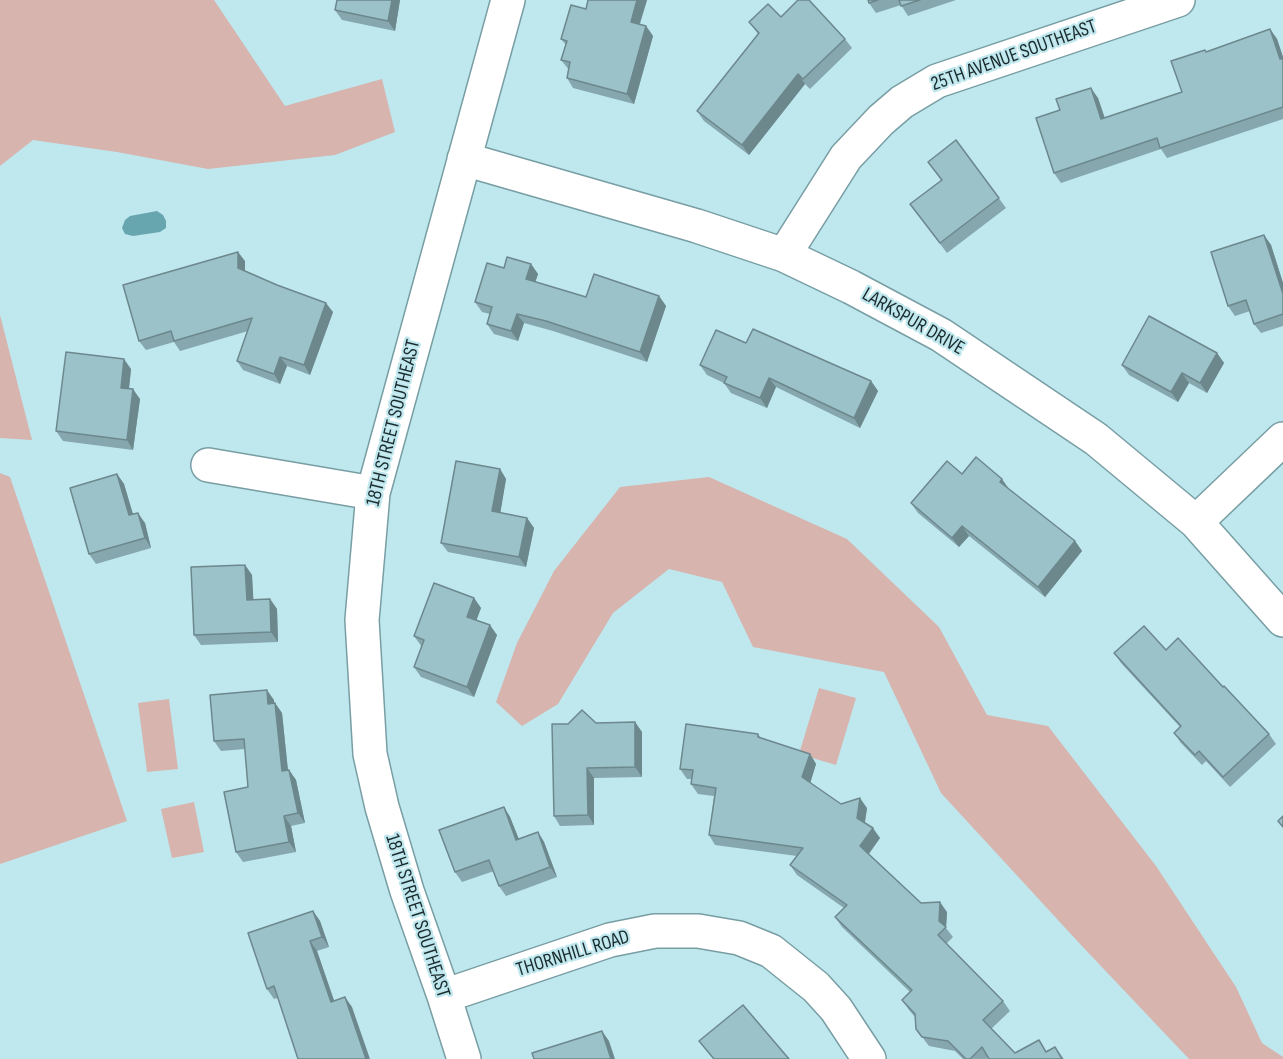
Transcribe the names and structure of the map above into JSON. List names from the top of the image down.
{
  "streets": {
    "street": [
      "25TH AVENUE SOUTHEAST",
      "LARKSPUR DRIVE",
      "18TH STREET SOUTHEAST",
      "THORNHILL ROAD"
    ]
  },
  "crossings": [
    ["25TH AVENUE SOUTHEAST", "LARKSPUR DRIVE"],
    ["LARKSPUR DRIVE", "18TH STREET SOUTHEAST"],
    ["18TH STREET SOUTHEAST", "THORNHILL ROAD"]
  ]
}
